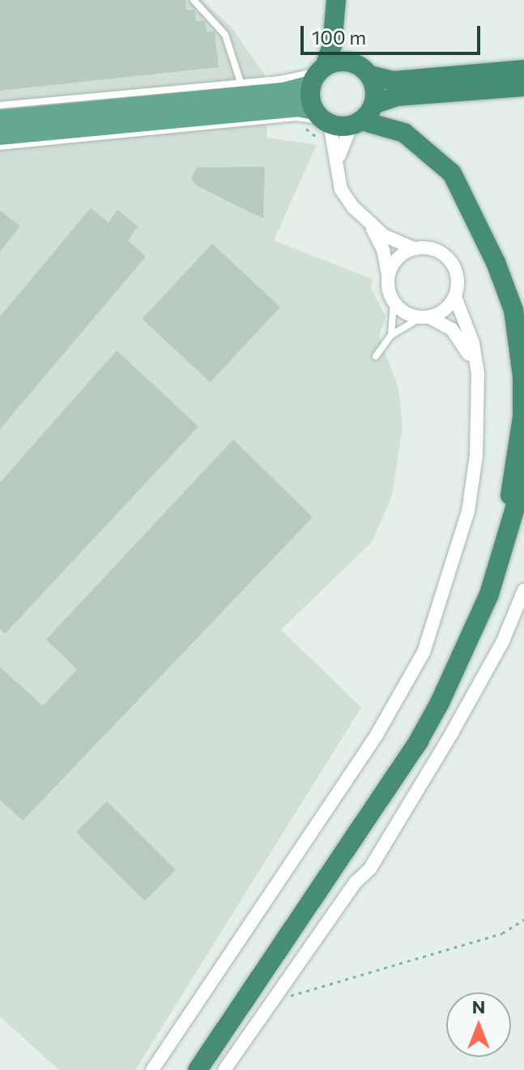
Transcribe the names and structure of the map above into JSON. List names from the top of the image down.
{
  "scale_bar": "100 m",
  "north": "top"
}
